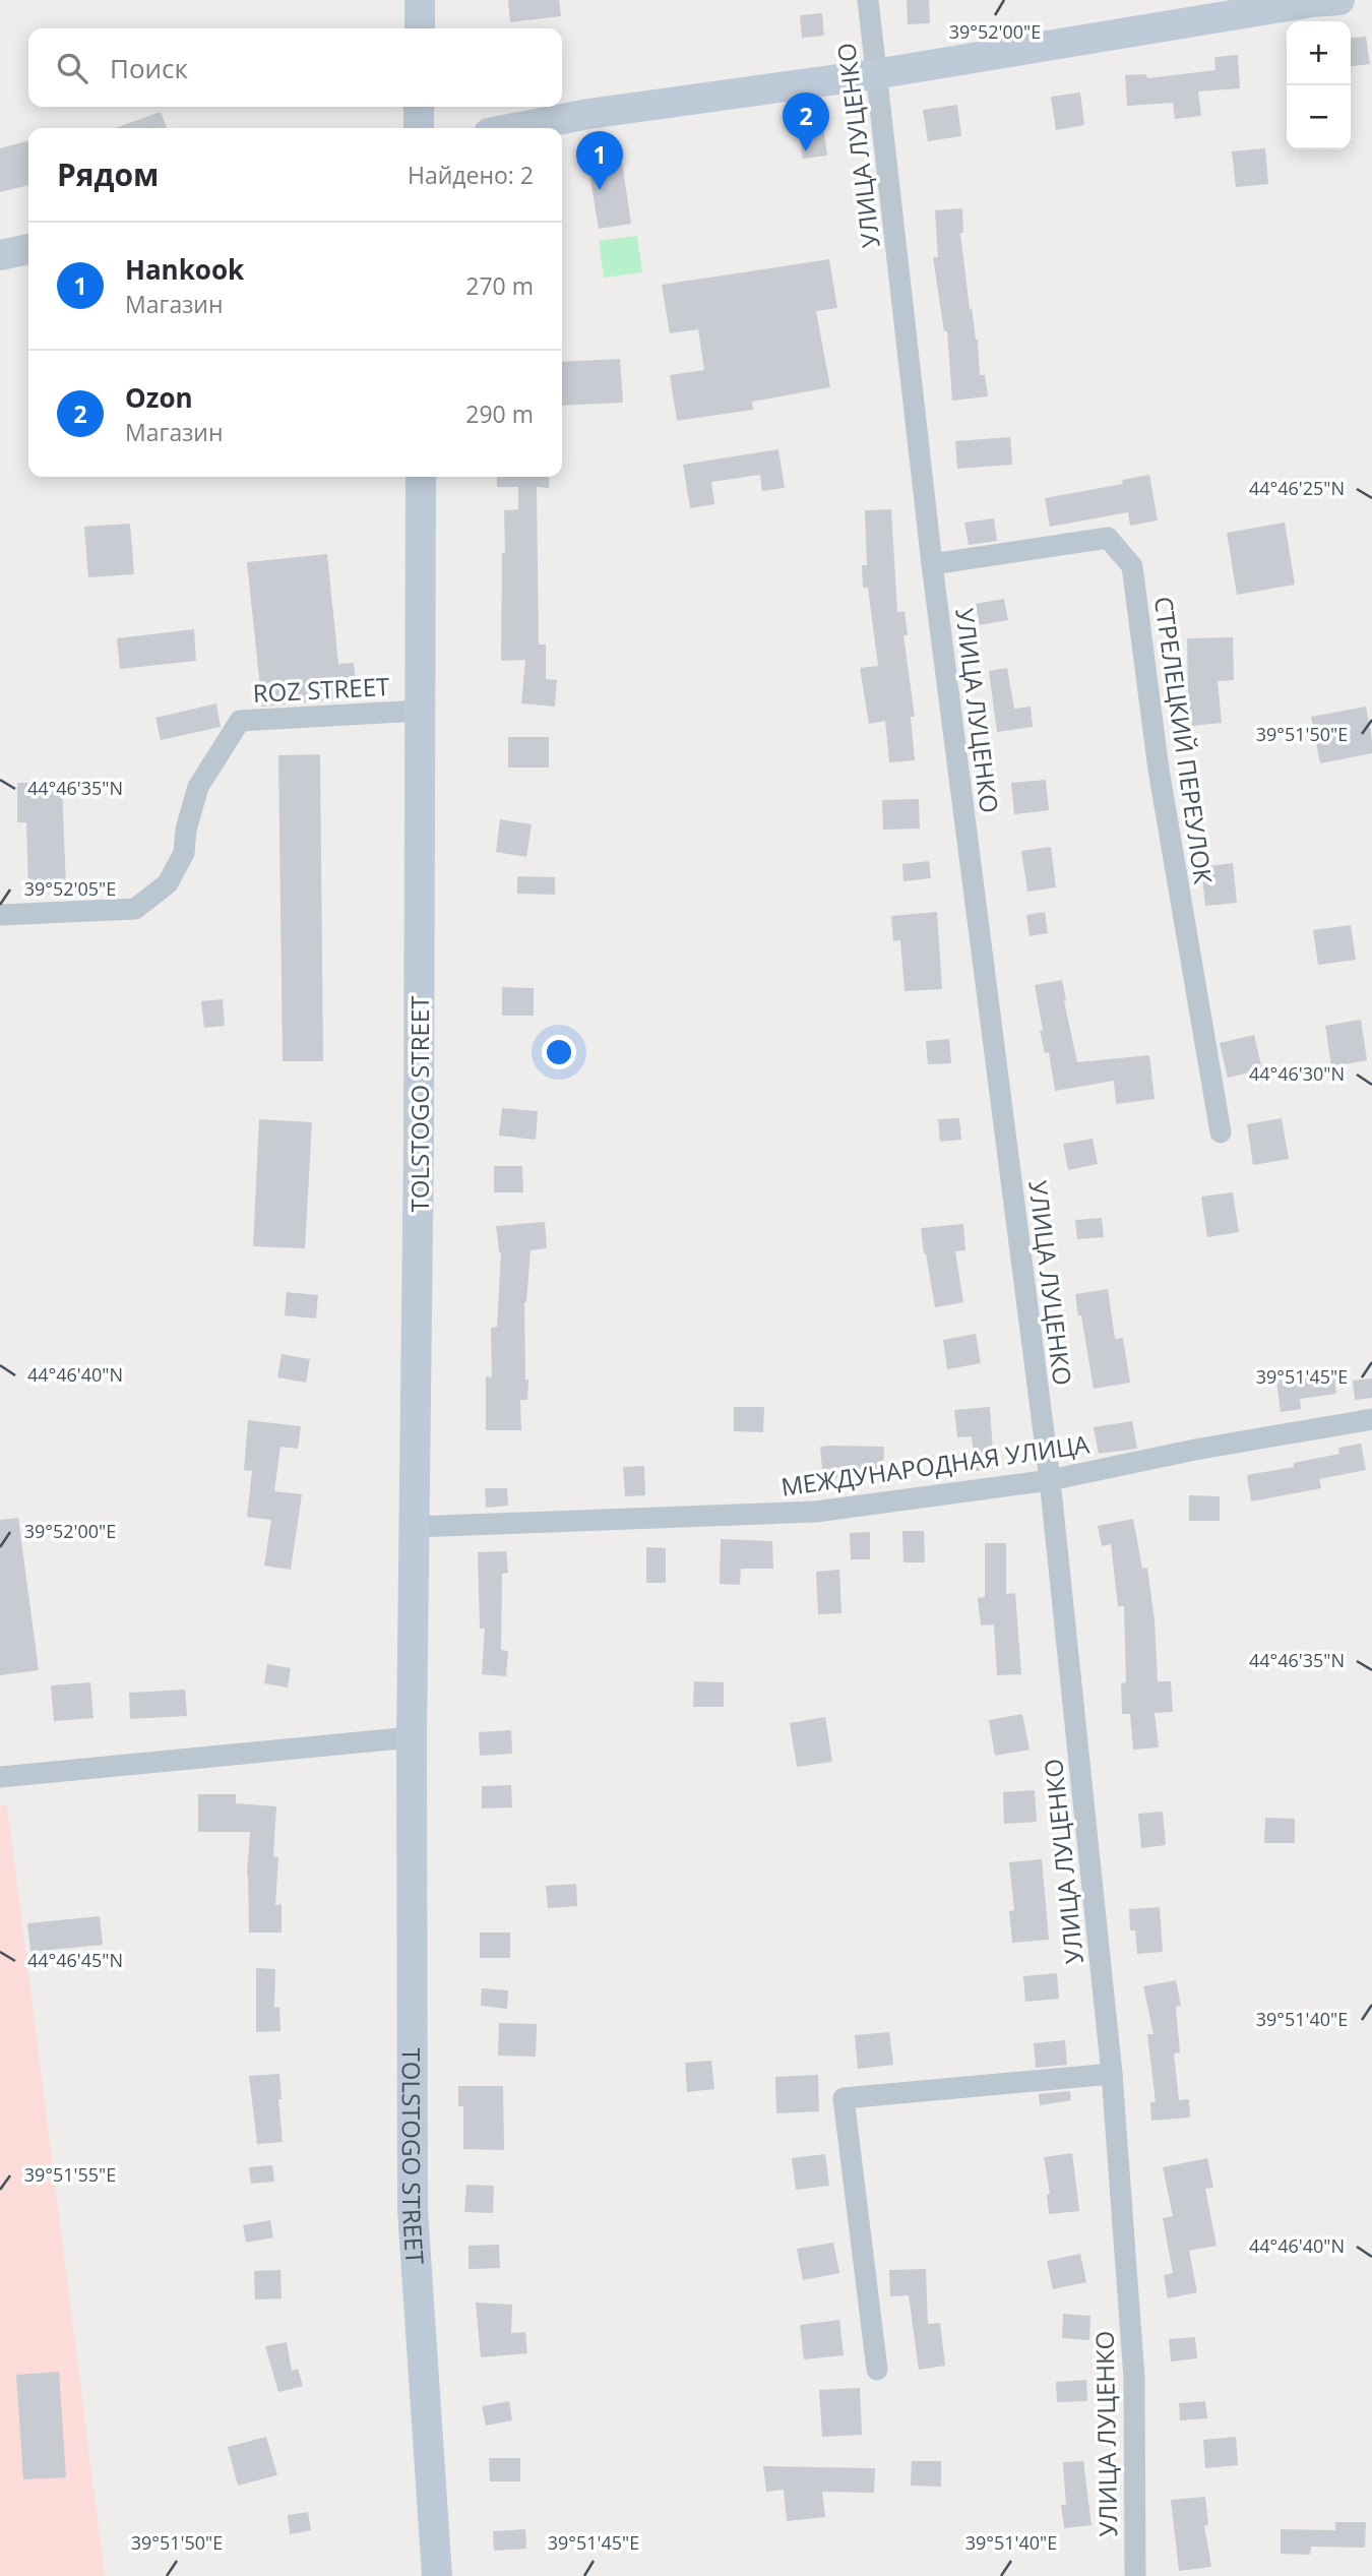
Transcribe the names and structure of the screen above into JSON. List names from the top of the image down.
{
  "streets": {
    "main road": ["TOLSTOGO STREET"],
    "street": [
      "УЛИЦА ЛУЦЕНКО",
      "ROZ STREET",
      "СТРЕЛЕЦКИЙ ПЕРЕУЛОК",
      "МЕЖДУНАРОДНАЯ УЛИЦА"
    ]
  },
  "crossings": [
    ["УЛИЦА ЛУЦЕНКО", "СТРЕЛЕЦКИЙ ПЕРЕУЛОК"],
    ["УЛИЦА ЛУЦЕНКО", "МЕЖДУНАРОДНАЯ УЛИЦА"],
    ["ROZ STREET", "TOLSTOGO STREET"],
    ["TOLSTOGO STREET", "МЕЖДУНАРОДНАЯ УЛИЦА"]
  ],
  "page": {
    "map_buttons": ["+", "−"],
    "search": "Поиск",
    "pins": ["2", "1"],
    "heading": ["Рядом", "Найдено: 2"],
    "list": [
      {
        "mark": "1",
        "name": "Hankook",
        "note": "Магазин",
        "value": "270 m"
      },
      {
        "mark": "2",
        "name": "Ozon",
        "note": "Магазин",
        "value": "290 m"
      }
    ]
  },
  "coordinates": [
    "39°52'00\"E",
    "44°46'25\"N",
    "39°51'50\"E",
    "44°46'35\"N",
    "39°52'05\"E",
    "44°46'30\"N",
    "44°46'40\"N",
    "39°51'45\"E",
    "44°46'45\"N",
    "39°51'40\"E",
    "39°51'55\"E"
  ]
}
